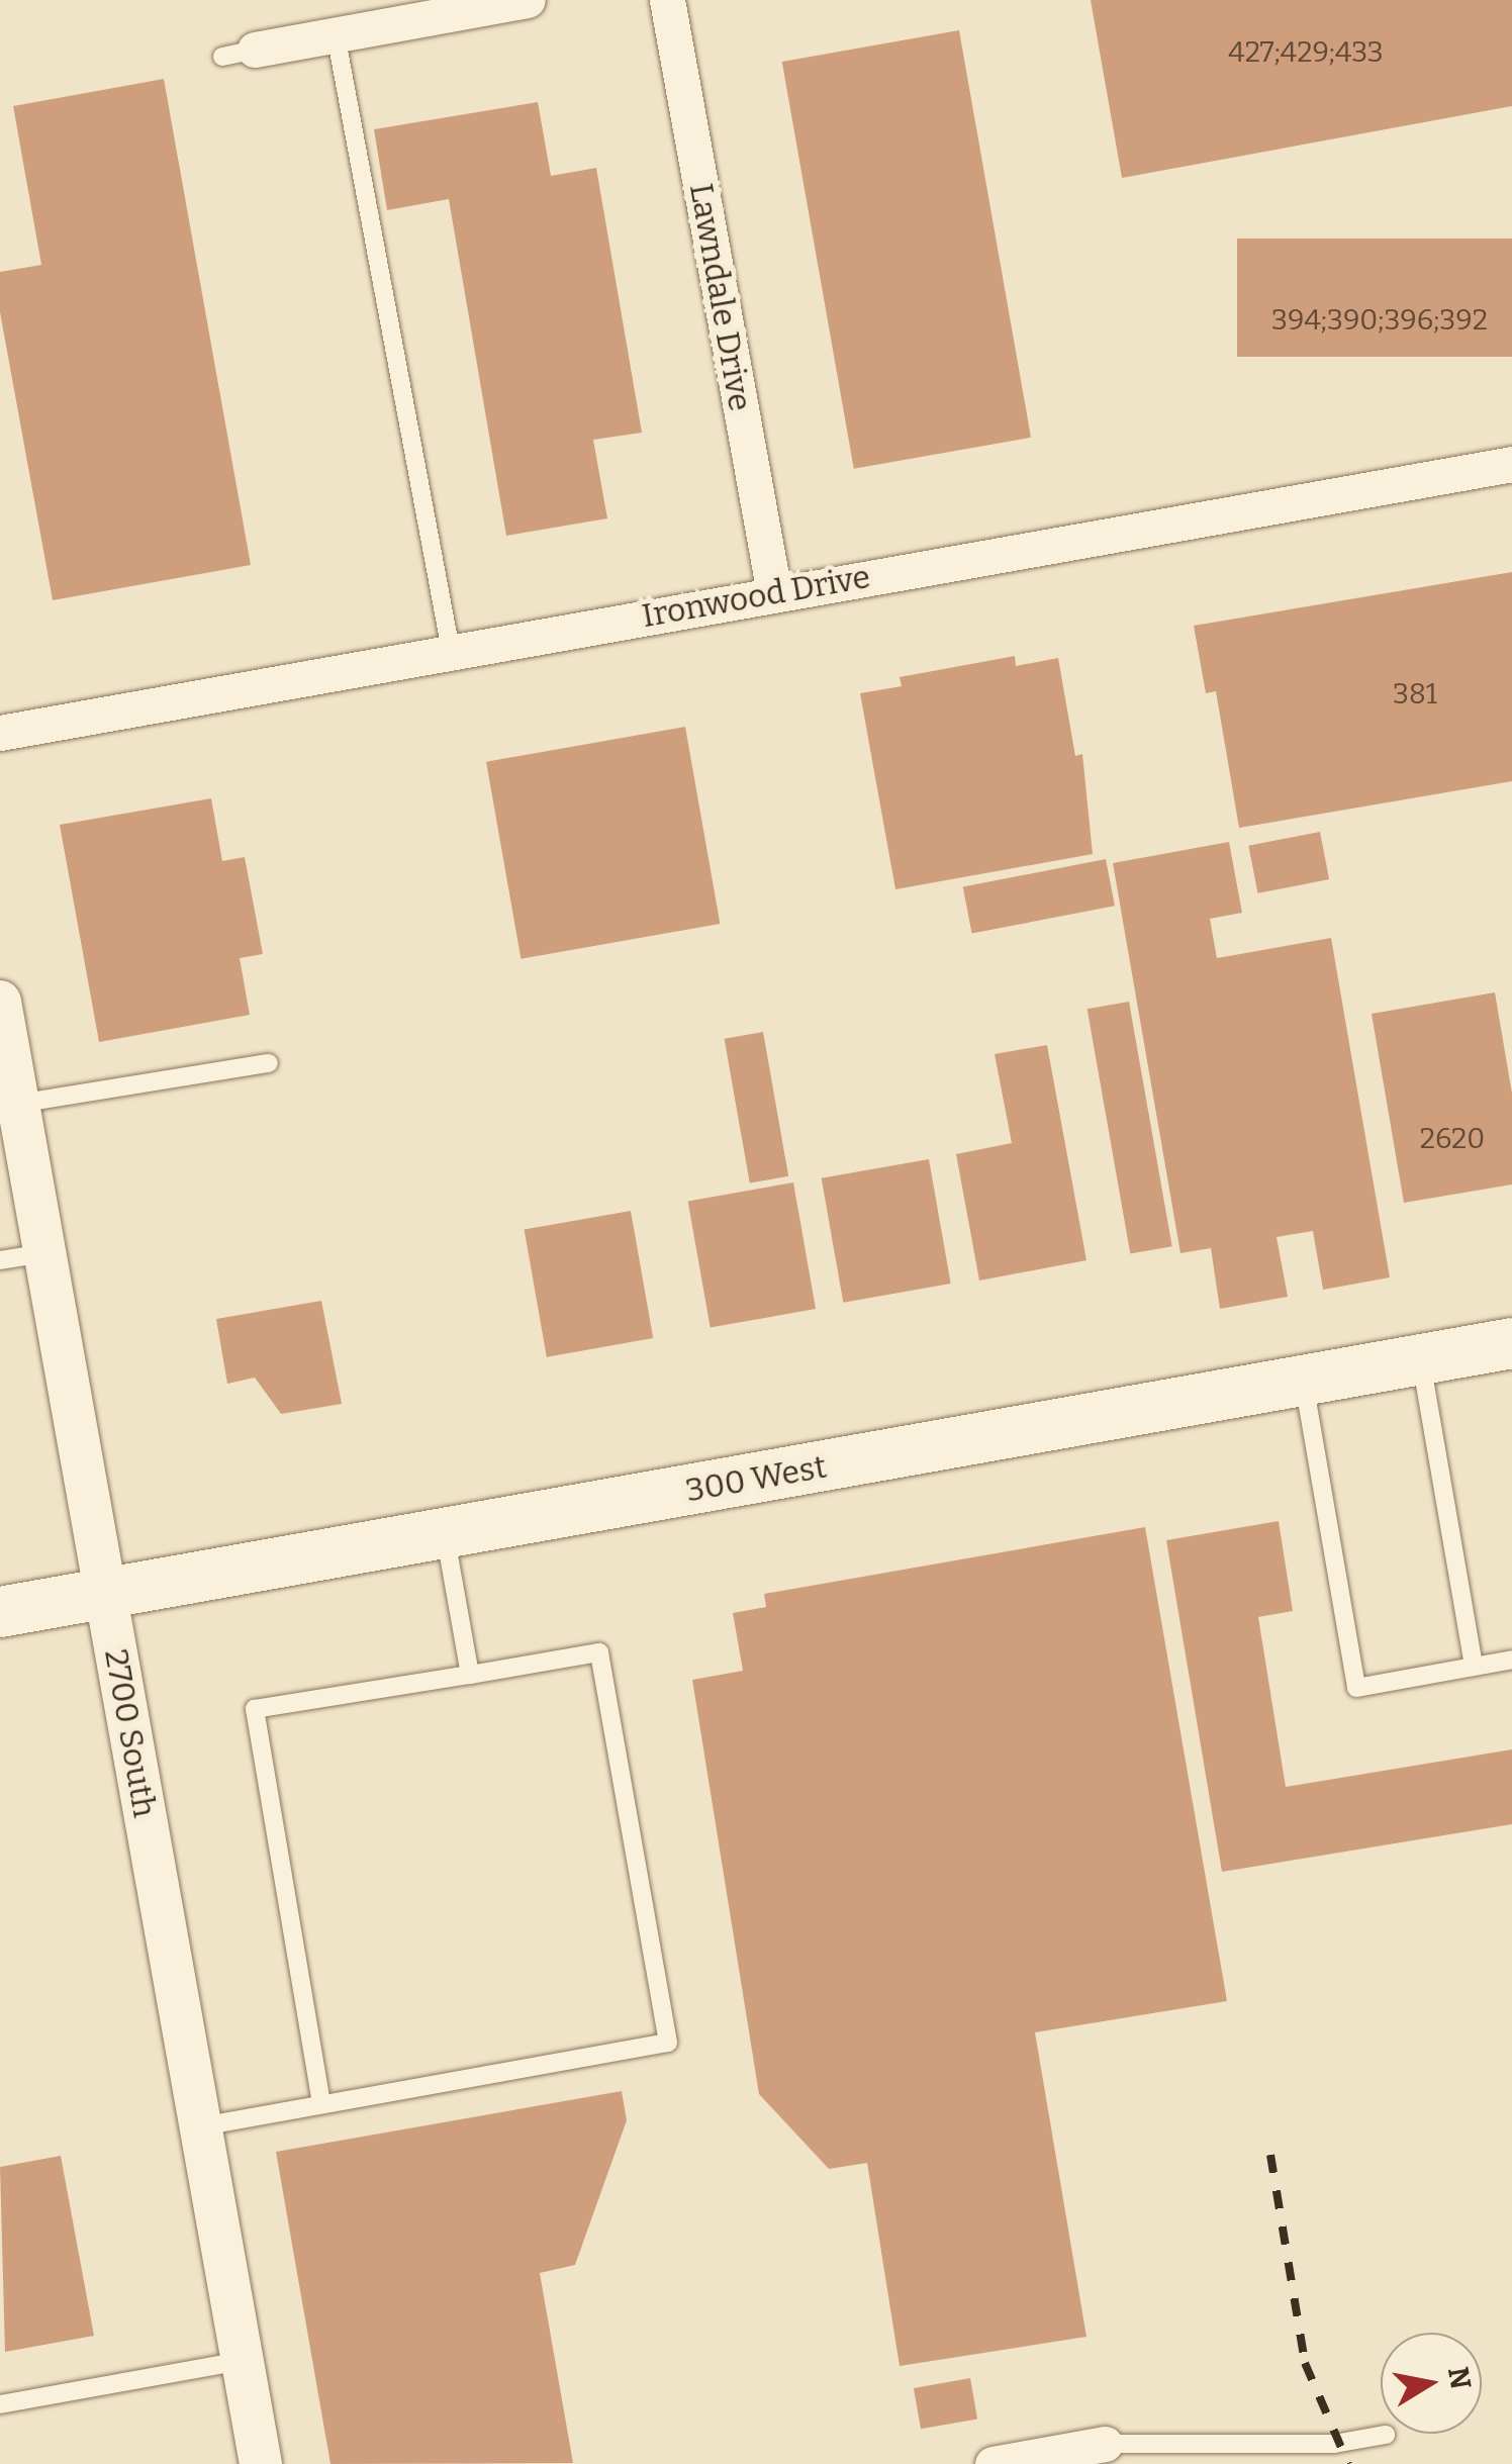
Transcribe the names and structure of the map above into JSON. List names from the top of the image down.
{
  "streets": {
    "main road": ["300 West"],
    "street": ["Lawndale Drive", "Ironwood Drive", "2700 South"]
  },
  "crossings": [
    ["Lawndale Drive", "Ironwood Drive"],
    ["300 West", "2700 South"]
  ],
  "house_numbers": [
    "427;429;433",
    "394;390;396;392",
    "381",
    "2620"
  ],
  "north": "right"
}
